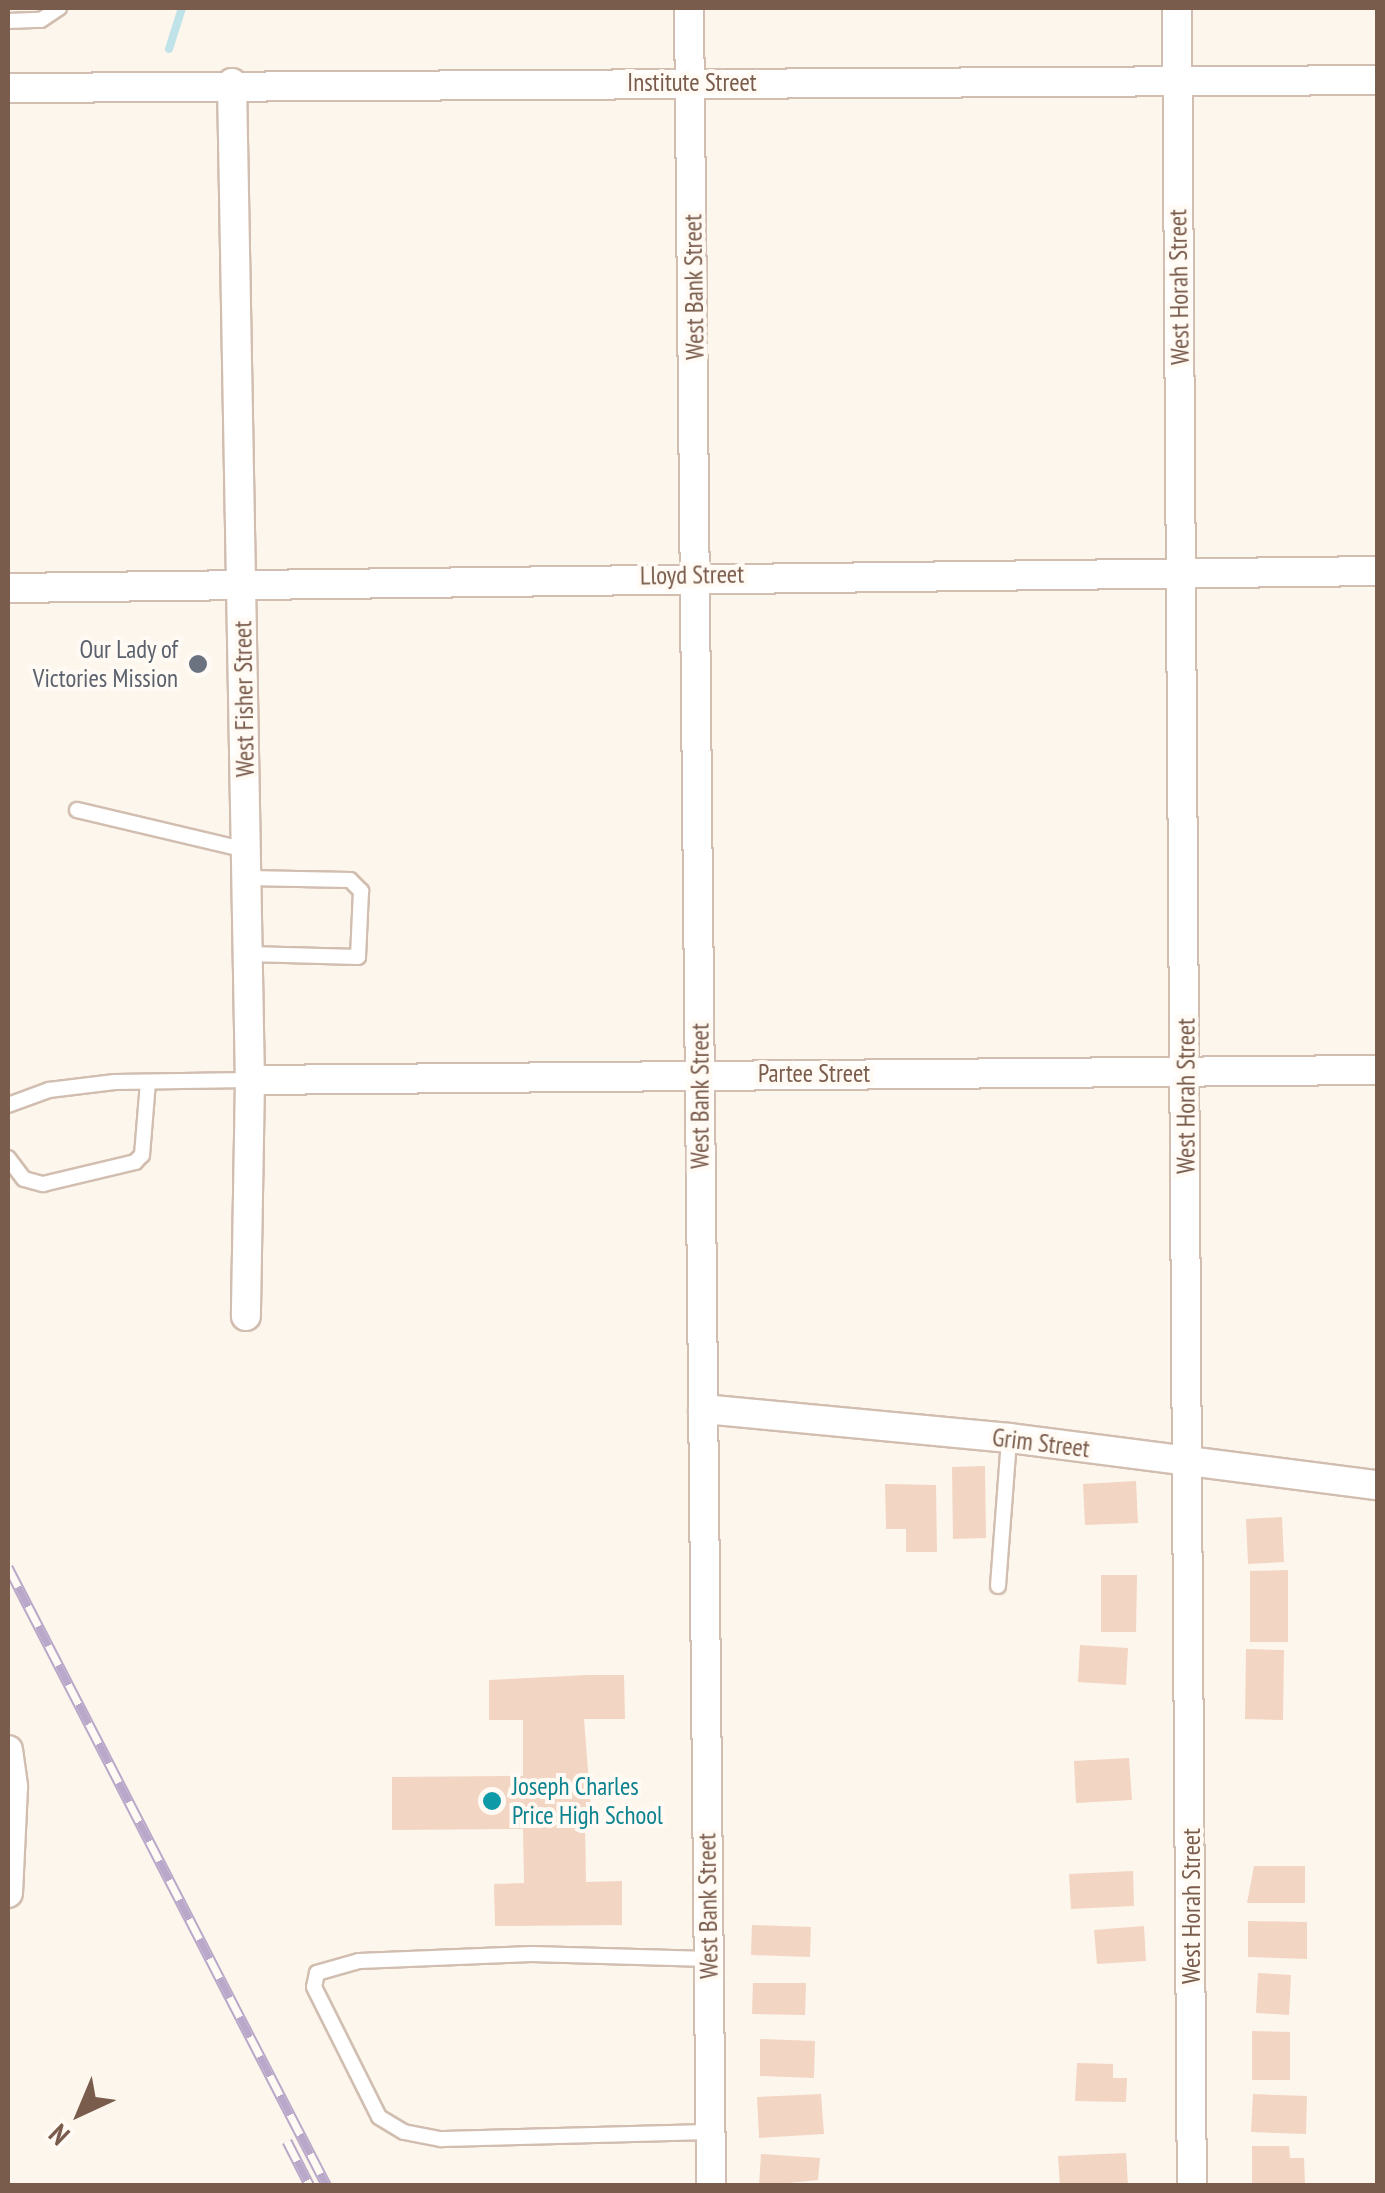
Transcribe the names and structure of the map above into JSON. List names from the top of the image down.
{
  "streets": {
    "street": [
      "Institute Street",
      "West Bank Street",
      "West Horah Street",
      "Lloyd Street",
      "West Fisher Street",
      "Partee Street",
      "Grim Street"
    ]
  },
  "crossings": [
    ["Institute Street", "West Bank Street"],
    ["Institute Street", "West Horah Street"],
    ["Institute Street", "West Fisher Street"],
    ["West Bank Street", "Lloyd Street"],
    ["West Bank Street", "Partee Street"],
    ["West Bank Street", "Grim Street"],
    ["West Horah Street", "Lloyd Street"],
    ["West Horah Street", "Partee Street"],
    ["West Horah Street", "Grim Street"],
    ["Lloyd Street", "West Fisher Street"],
    ["West Fisher Street", "Partee Street"]
  ],
  "places": ["Our Lady of Victories Mission", "Joseph Charles Price High School"],
  "north": "bottom left"
}
